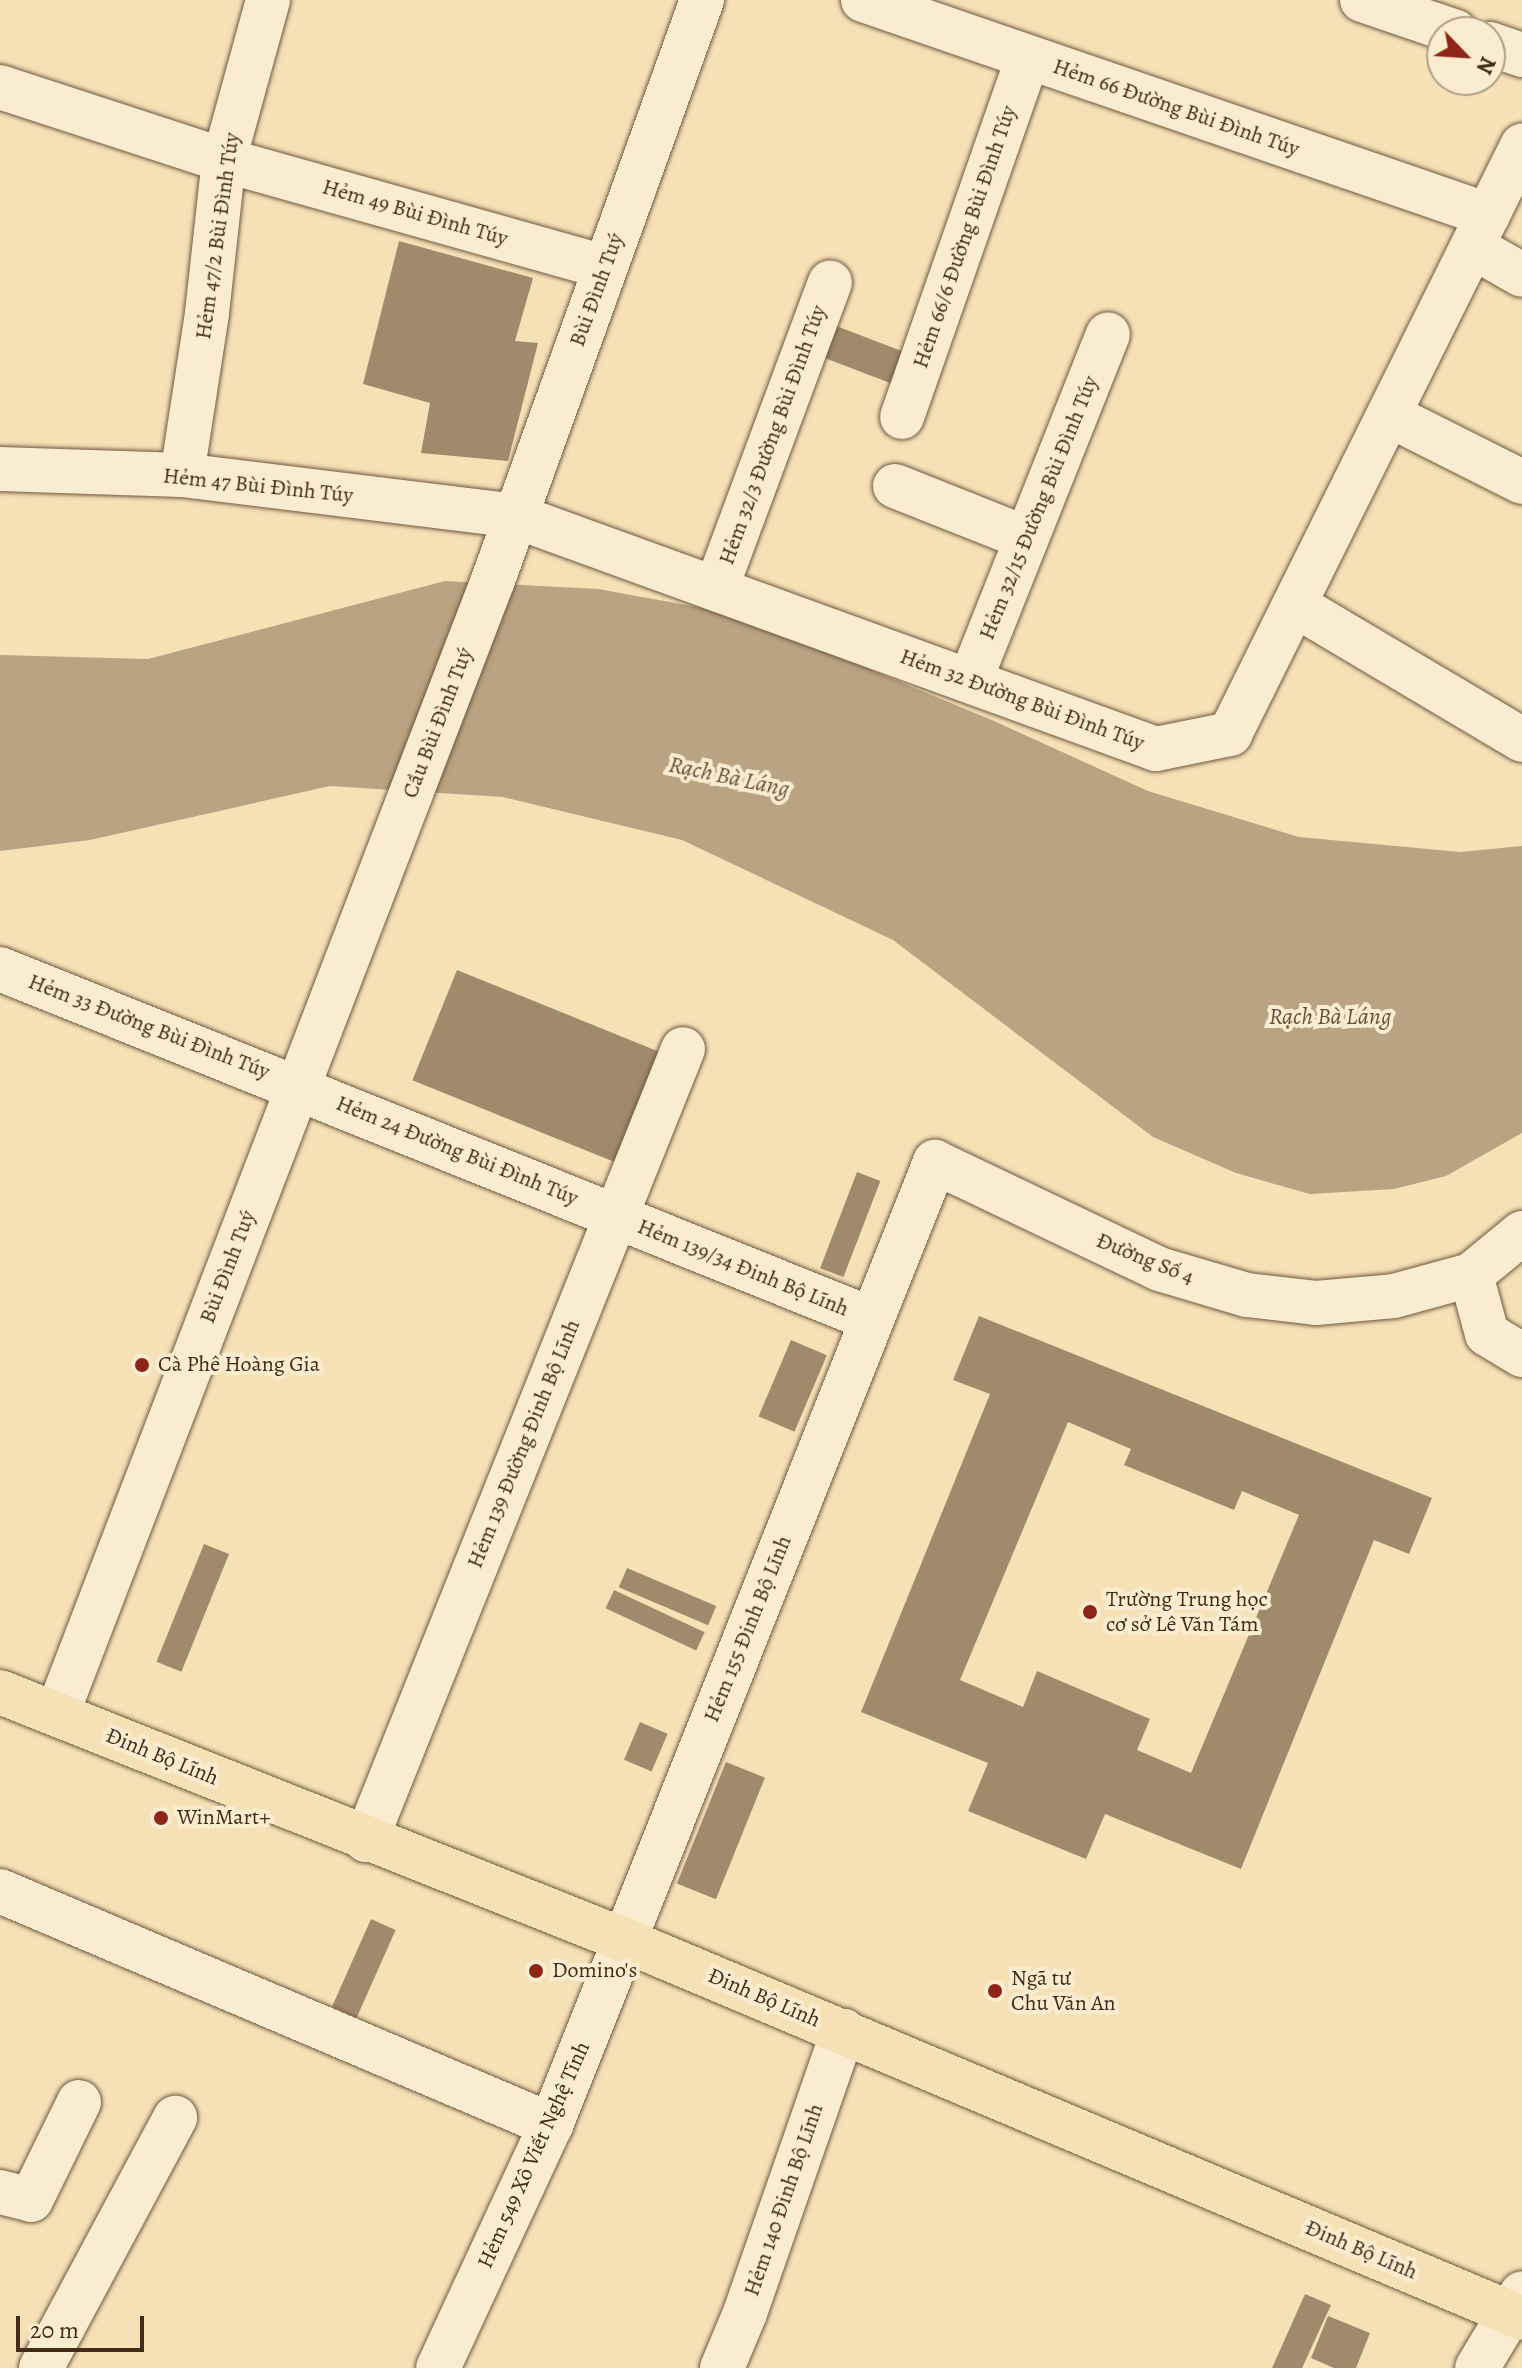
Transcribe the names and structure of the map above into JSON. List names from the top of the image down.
{
  "streets": {
    "main road": ["Đinh Bộ Lĩnh"],
    "street": [
      "Hẻm 66 Đường Bùi Đình Túy",
      "Hẻm 49 Bùi Đình Túy",
      "Hẻm 47/2 Bùi Đình Túy",
      "Hẻm 66/6 Đường Bùi Đình Túy",
      "Bùi Đình Tuý",
      "Hẻm 32/3 Đường Bùi Đình Túy",
      "Hẻm 47 Bùi Đình Túy",
      "Hẻm 32/15 Đường Bùi Đình Túy",
      "Hẻm 32 Đường Bùi Đình Túy",
      "Cầu Bùi Đình Tuý",
      "Hẻm 33 Đường Bùi Đình Túy",
      "Hẻm 24 Đường Bùi Đình Túy",
      "Đường Số 4",
      "Hẻm 139/34 Đinh Bộ Lĩnh",
      "Hẻm 139 Đường Đinh Bộ Lĩnh",
      "Hẻm 155 Đinh Bộ Lĩnh",
      "Hẻm 549 Xô Viết Nghệ Tĩnh",
      "Hẻm 140 Đinh Bộ Lĩnh"
    ]
  },
  "crossings": [
    ["Hẻm 66 Đường Bùi Đình Túy", "Hẻm 66/6 Đường Bùi Đình Túy"],
    ["Hẻm 66 Đường Bùi Đình Túy", "Hẻm 32 Đường Bùi Đình Túy"],
    ["Hẻm 49 Bùi Đình Túy", "Hẻm 47/2 Bùi Đình Túy"],
    ["Hẻm 49 Bùi Đình Túy", "Bùi Đình Tuý"],
    ["Hẻm 47/2 Bùi Đình Túy", "Hẻm 47 Bùi Đình Túy"],
    ["Bùi Đình Tuý", "Hẻm 47 Bùi Đình Túy"],
    ["Bùi Đình Tuý", "Hẻm 32 Đường Bùi Đình Túy"],
    ["Bùi Đình Tuý", "Cầu Bùi Đình Tuý"],
    ["Bùi Đình Tuý", "Hẻm 33 Đường Bùi Đình Túy"],
    ["Bùi Đình Tuý", "Hẻm 24 Đường Bùi Đình Túy"],
    ["Bùi Đình Tuý", "Đinh Bộ Lĩnh"],
    ["Hẻm 32/3 Đường Bùi Đình Túy", "Hẻm 32 Đường Bùi Đình Túy"],
    ["Hẻm 47 Bùi Đình Túy", "Hẻm 32 Đường Bùi Đình Túy"],
    ["Hẻm 32/15 Đường Bùi Đình Túy", "Hẻm 32 Đường Bùi Đình Túy"],
    ["Hẻm 33 Đường Bùi Đình Túy", "Hẻm 24 Đường Bùi Đình Túy"],
    ["Hẻm 24 Đường Bùi Đình Túy", "Hẻm 139/34 Đinh Bộ Lĩnh"],
    ["Hẻm 24 Đường Bùi Đình Túy", "Hẻm 139 Đường Đinh Bộ Lĩnh"],
    ["Đường Số 4", "Hẻm 139/34 Đinh Bộ Lĩnh"],
    ["Đường Số 4", "Hẻm 155 Đinh Bộ Lĩnh"],
    ["Hẻm 139/34 Đinh Bộ Lĩnh", "Hẻm 139 Đường Đinh Bộ Lĩnh"],
    ["Hẻm 139/34 Đinh Bộ Lĩnh", "Hẻm 155 Đinh Bộ Lĩnh"],
    ["Hẻm 139 Đường Đinh Bộ Lĩnh", "Đinh Bộ Lĩnh"],
    ["Hẻm 155 Đinh Bộ Lĩnh", "Đinh Bộ Lĩnh"],
    ["Hẻm 155 Đinh Bộ Lĩnh", "Hẻm 549 Xô Viết Nghệ Tĩnh"],
    ["Đinh Bộ Lĩnh", "Hẻm 549 Xô Viết Nghệ Tĩnh"],
    ["Đinh Bộ Lĩnh", "Hẻm 140 Đinh Bộ Lĩnh"]
  ],
  "water": ["Rạch Bà Láng"],
  "places": [
    "Cà Phê Hoàng Gia",
    "Trường Trung học cơ sở Lê Văn Tám",
    "WinMart+",
    "Domino's",
    "Ngã tư Chu Văn An"
  ],
  "scale_bar": "20 m",
  "north": "bottom right"
}
